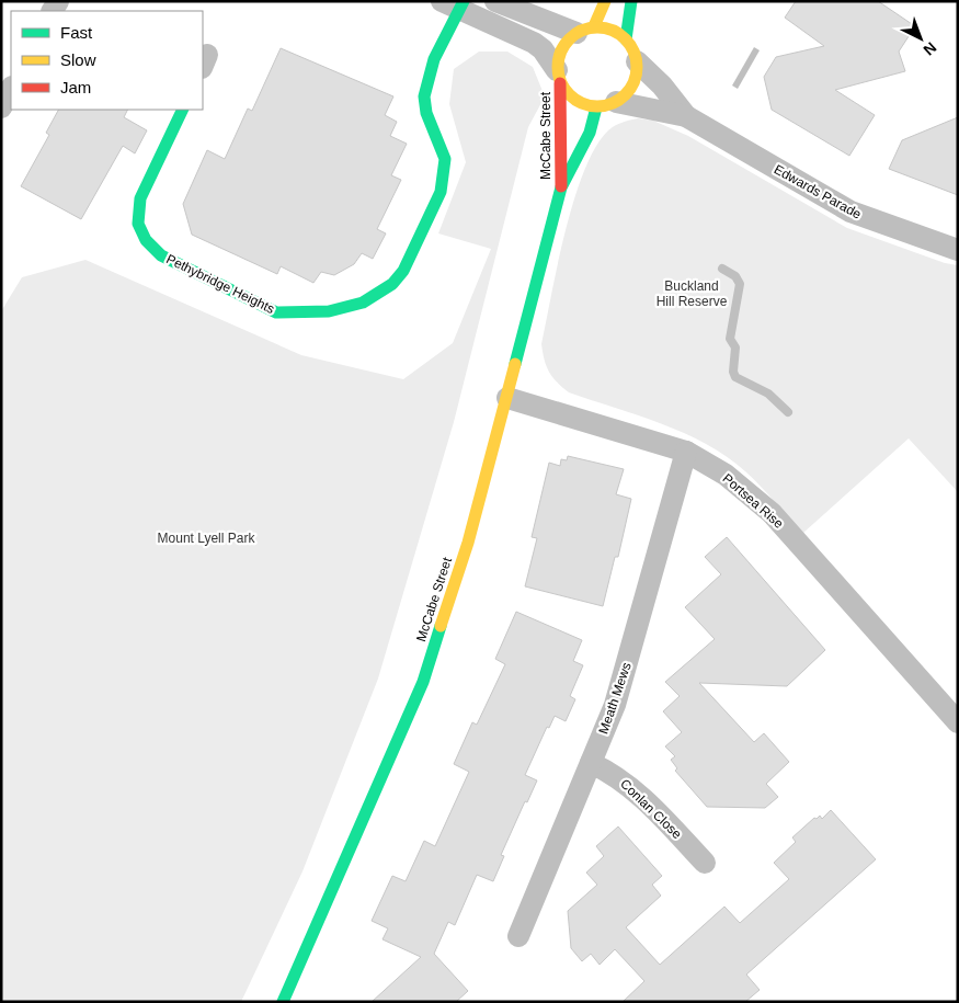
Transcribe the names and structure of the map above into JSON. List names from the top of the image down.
{
  "streets": {
    "street": [
      "McCabe Street",
      "Edwards Parade",
      "Pethybridge Heights",
      "Portsea Rise",
      "Meath Mews",
      "Conlan Close"
    ]
  },
  "crossings": [
    ["McCabe Street", "Edwards Parade"],
    ["McCabe Street", "Portsea Rise"],
    ["Portsea Rise", "Meath Mews"],
    ["Meath Mews", "Conlan Close"]
  ],
  "parks": ["Buckland Hill Reserve", "Mount Lyell Park"],
  "legend": ["Fast", "Slow", "Jam"],
  "north": "bottom right"
}
